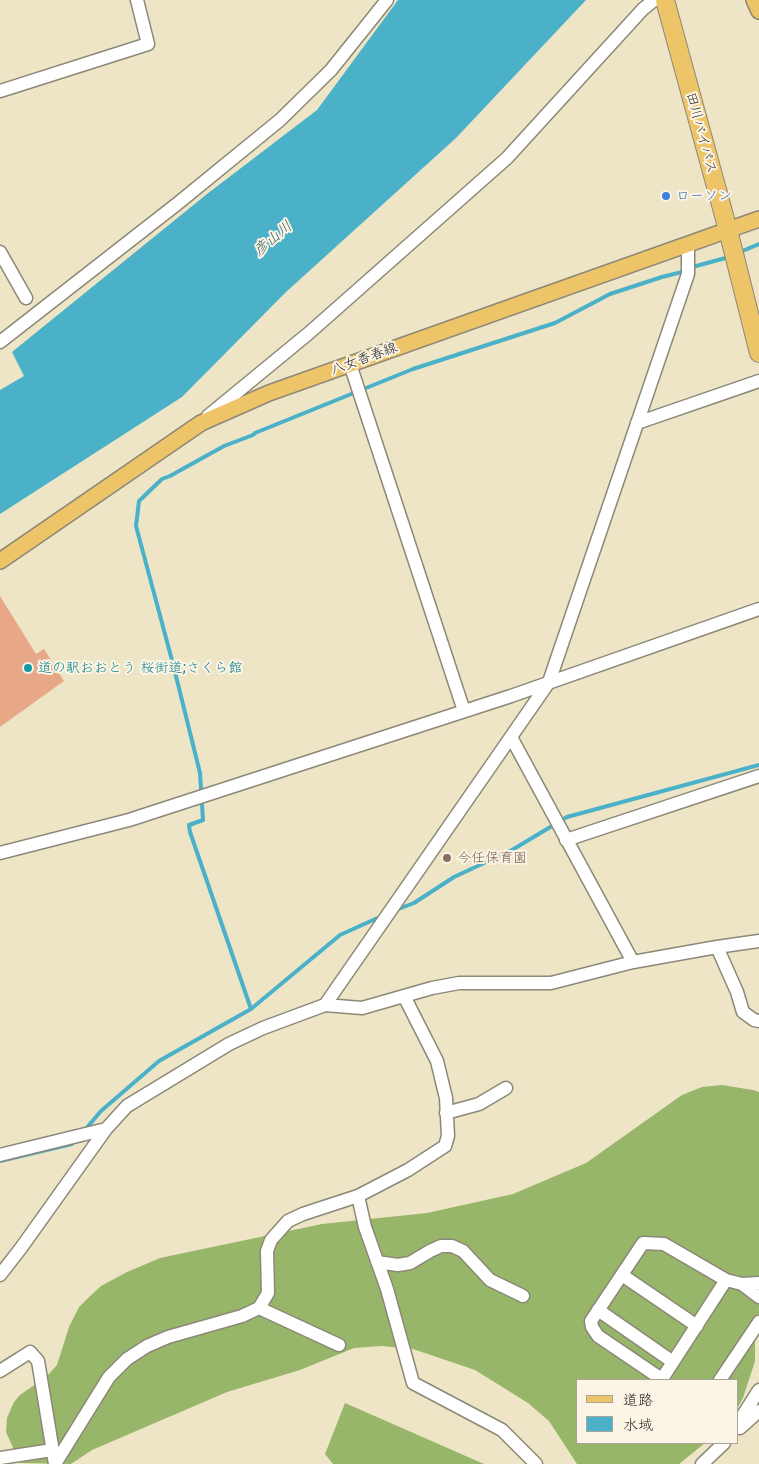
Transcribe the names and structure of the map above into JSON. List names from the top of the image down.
{
  "streets": {
    "highway": ["田川バイパス"],
    "main road": ["八女香春線"]
  },
  "crossings": [
    ["田川バイパス", "八女香春線"]
  ],
  "water": ["彦山川"],
  "places": ["ローソン", "道の駅おおとう 桜街道;さくら館", "今任保育園"],
  "legend": ["道路", "水域"]
}
